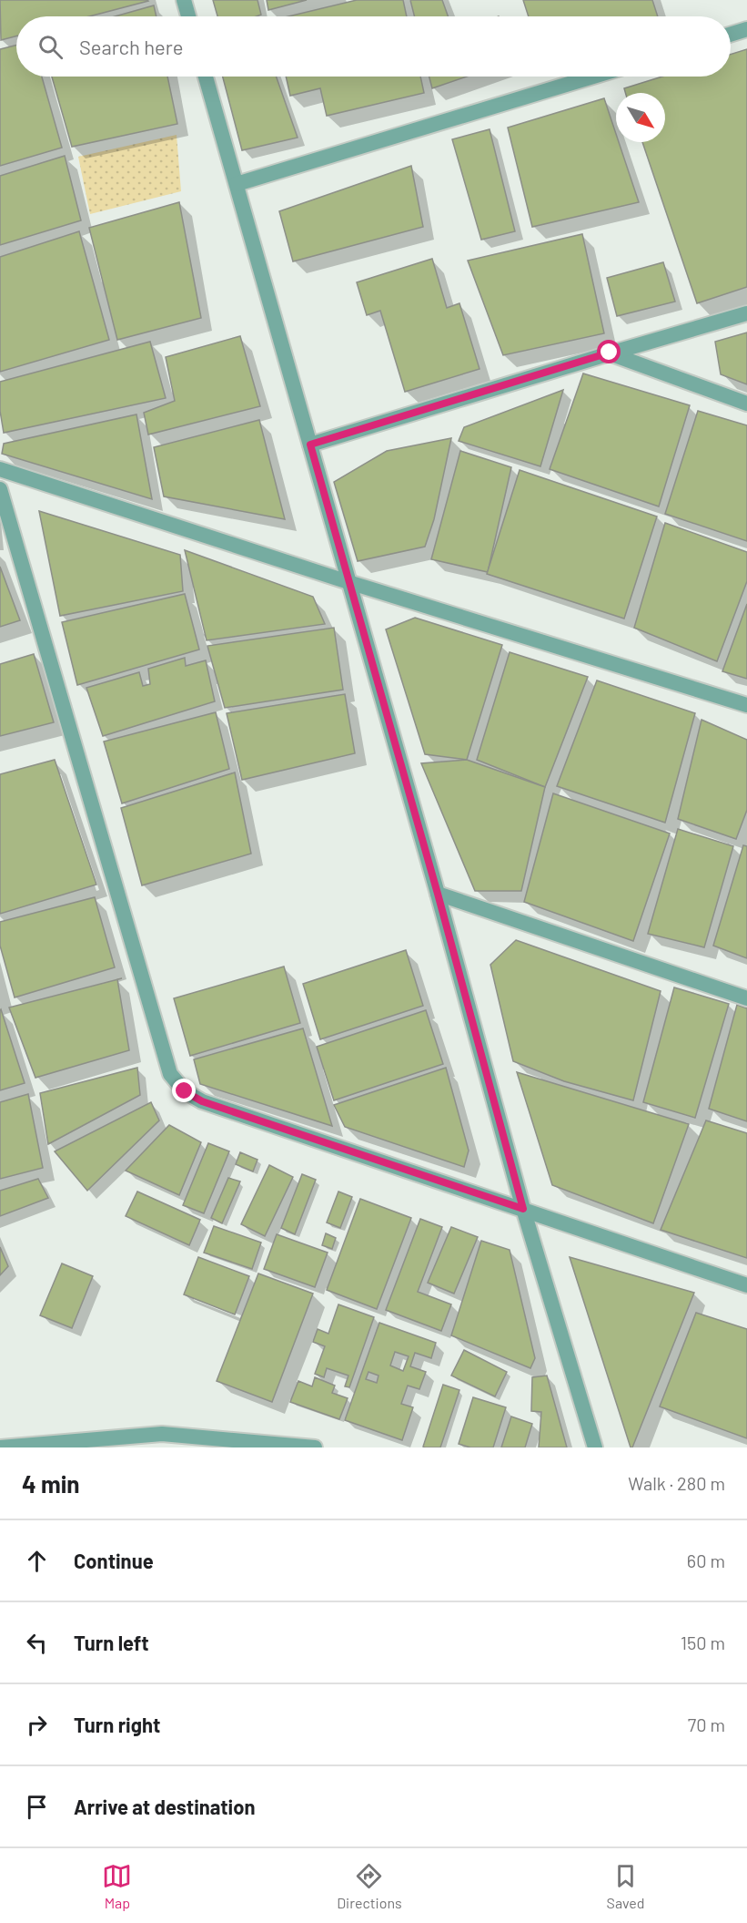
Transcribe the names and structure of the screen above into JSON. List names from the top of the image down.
{
  "north": "bottom right",
  "page": {
    "search": "Search here",
    "heading": ["4 min", "Walk · 280 m"],
    "list": [
      ["Continue", "60 m"],
      ["Turn left", "150 m"],
      ["Turn right", "70 m"],
      "Arrive at destination"
    ],
    "nav": ["Map", "Directions", "Saved"]
  }
}
